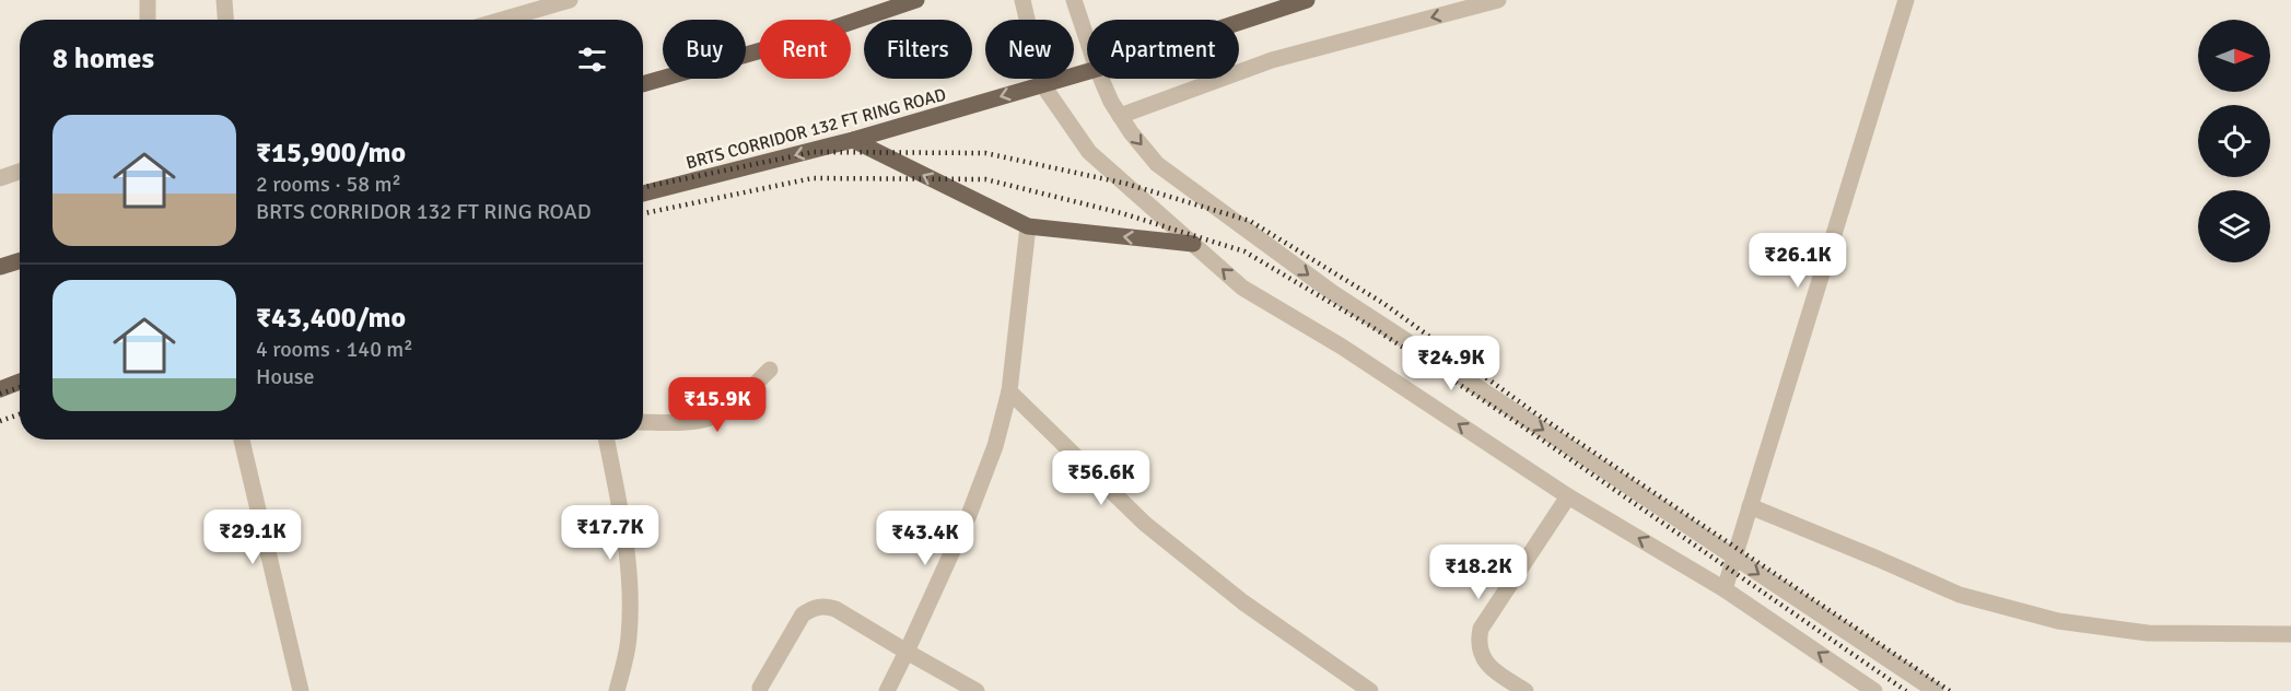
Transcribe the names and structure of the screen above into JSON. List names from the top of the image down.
{
  "streets": {
    "main road": ["BRTS CORRIDOR 132 FT RING ROAD"]
  },
  "north": "right",
  "page": {
    "chip": [
      "Buy",
      "Rent",
      "Filters",
      "New",
      "Apartment"
    ],
    "heading": "8 homes",
    "list": [
      {
        "name": "₹15,900/mo",
        "note": "2 rooms · 58 m² · BRTS CORRIDOR 132 FT RING ROAD"
      },
      {
        "name": "₹43,400/mo",
        "note": "4 rooms · 140 m² · House"
      }
    ],
    "price": [
      "₹26.1K",
      "₹24.9K",
      "₹15.9K",
      "₹56.6K",
      "₹17.7K",
      "₹29.1K",
      "₹43.4K",
      "₹18.2K"
    ]
  }
}
